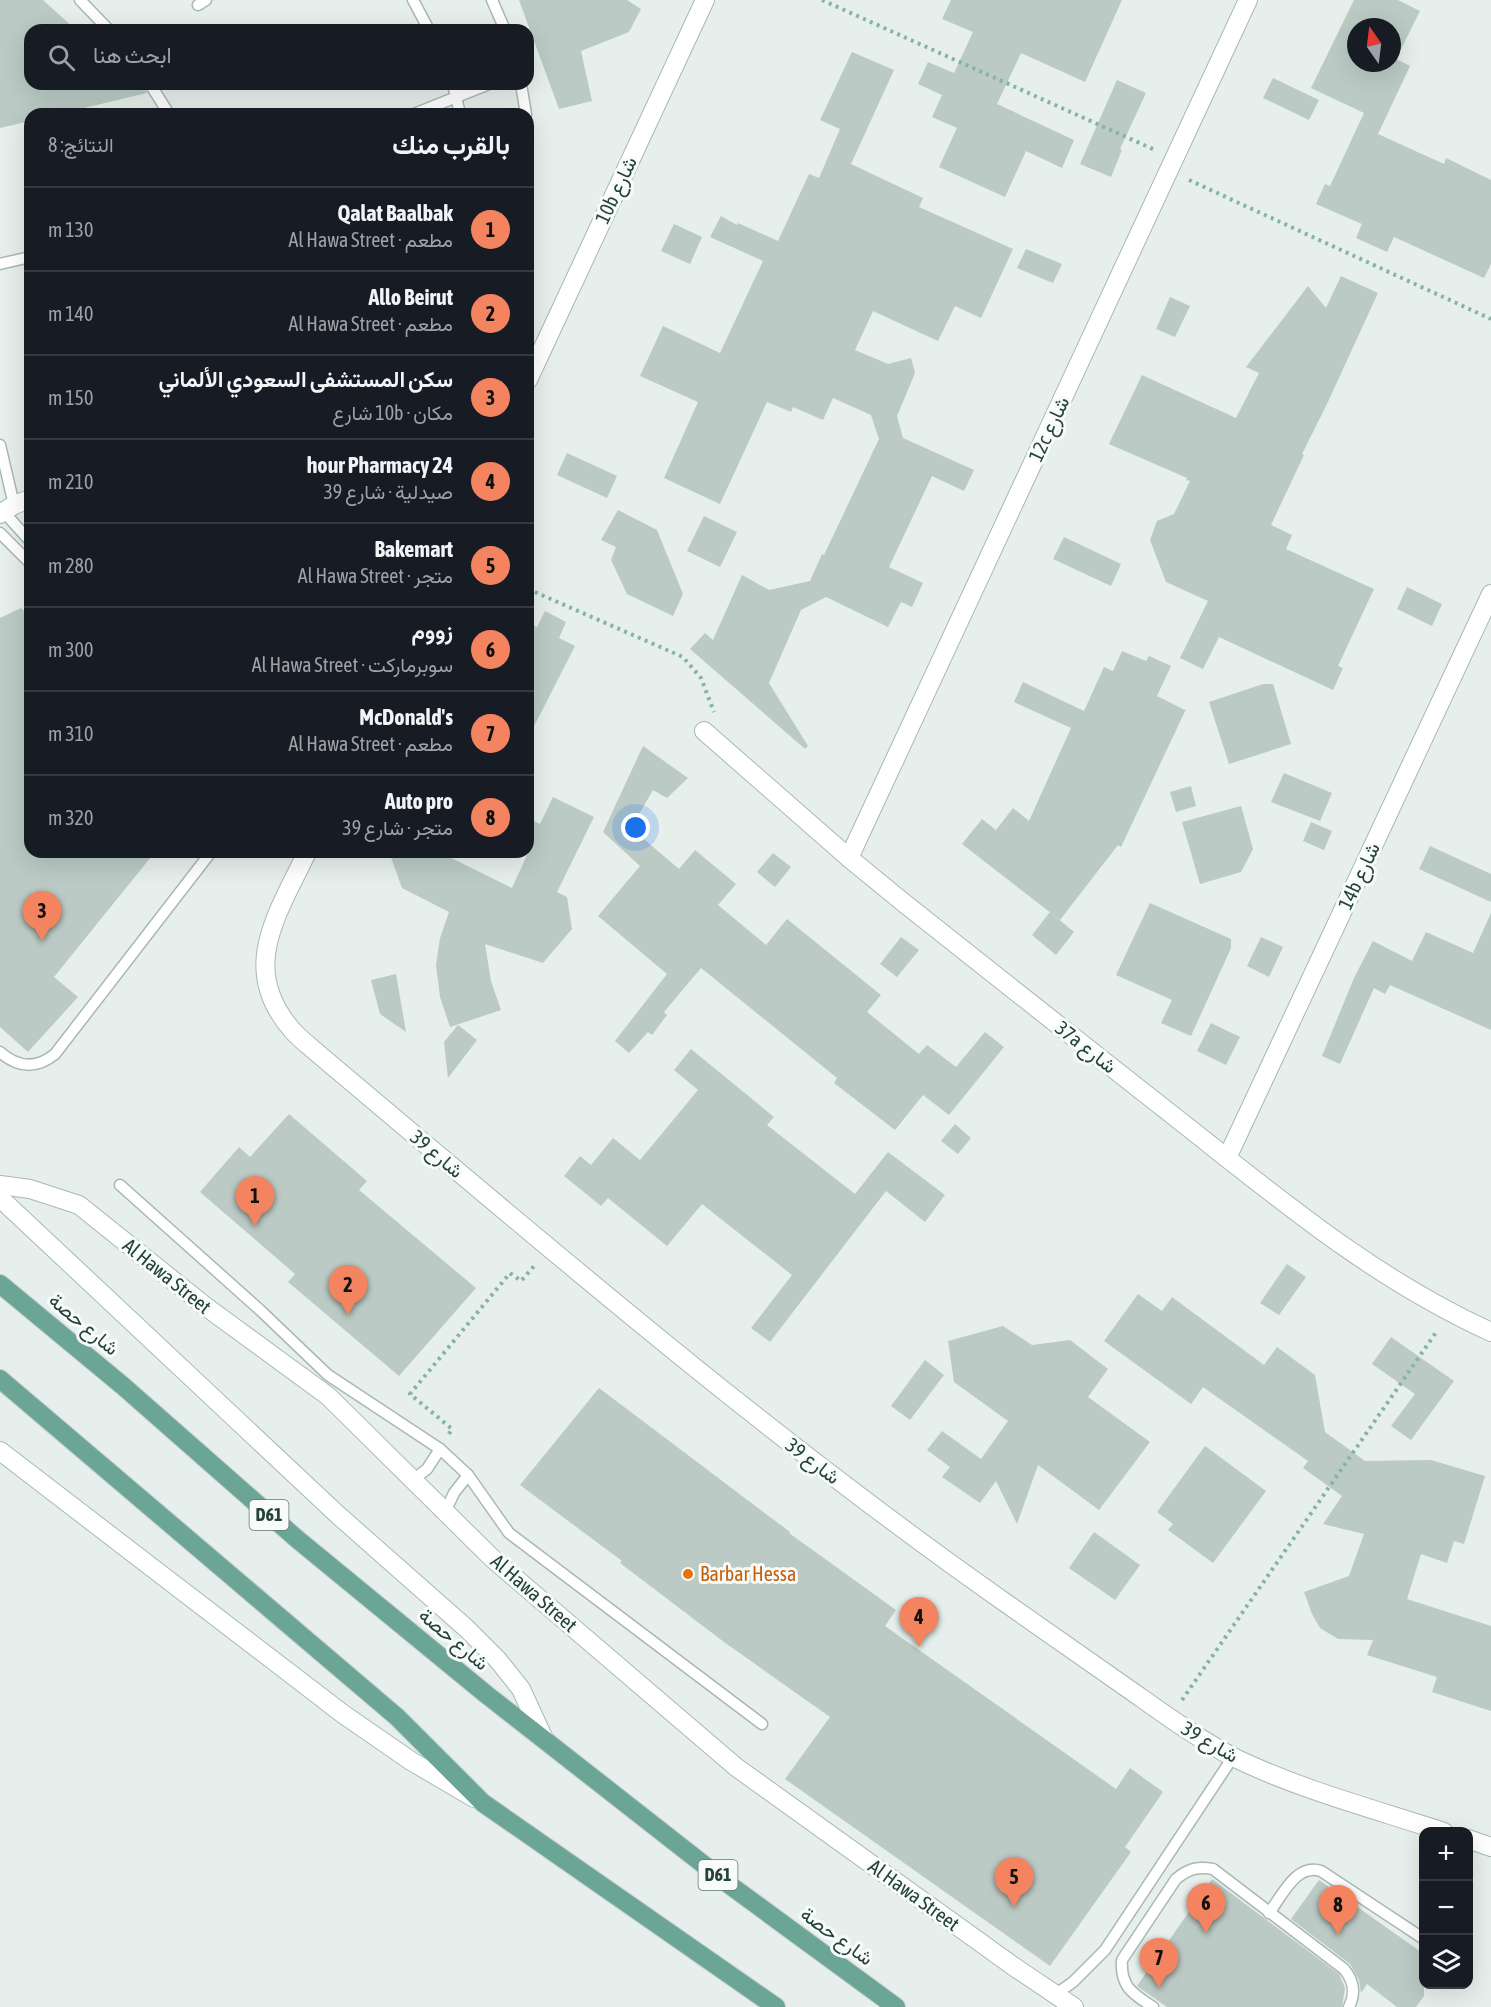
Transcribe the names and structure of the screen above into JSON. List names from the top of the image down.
{
  "streets": {
    "main road": ["شارع حصة", "D61"],
    "street": [
      "10b شارع",
      "12c شارع",
      "14b شارع",
      "37a شارع",
      "شارع 39",
      "Al Hawa Street"
    ]
  },
  "crossings": [
    ["12c شارع", "37a شارع"],
    ["14b شارع", "37a شارع"]
  ],
  "places": ["Barbar Hessa"],
  "north": "top",
  "page": {
    "search": "ابحث هنا",
    "heading": ["بالقرب منك", "النتائج: 8"],
    "list": [
      {
        "mark": "1",
        "name": "Qalat Baalbak",
        "note": "مطعم · Al Hawa Street",
        "value": "130 m"
      },
      {
        "mark": "2",
        "name": "Allo Beirut",
        "note": "مطعم · Al Hawa Street",
        "value": "140 m"
      },
      {
        "mark": "3",
        "name": "سكن المستشفى السعودي الألماني",
        "note": "مكان · 10b شارع",
        "value": "150 m"
      },
      {
        "mark": "4",
        "name": "24 hour Pharmacy",
        "note": "صيدلية · شارع 39",
        "value": "210 m"
      },
      {
        "mark": "5",
        "name": "Bakemart",
        "note": "متجر · Al Hawa Street",
        "value": "280 m"
      },
      {
        "mark": "6",
        "name": "زووم",
        "note": "سوبرماركت · Al Hawa Street",
        "value": "300 m"
      },
      {
        "mark": "7",
        "name": "McDonald's",
        "note": "مطعم · Al Hawa Street",
        "value": "310 m"
      },
      {
        "mark": "8",
        "name": "Auto pro",
        "note": "متجر · شارع 39",
        "value": "320 m"
      }
    ],
    "pins": [
      "3",
      "1",
      "2",
      "4",
      "5",
      "6",
      "8",
      "7"
    ],
    "map_buttons": ["+", "−"]
  }
}
